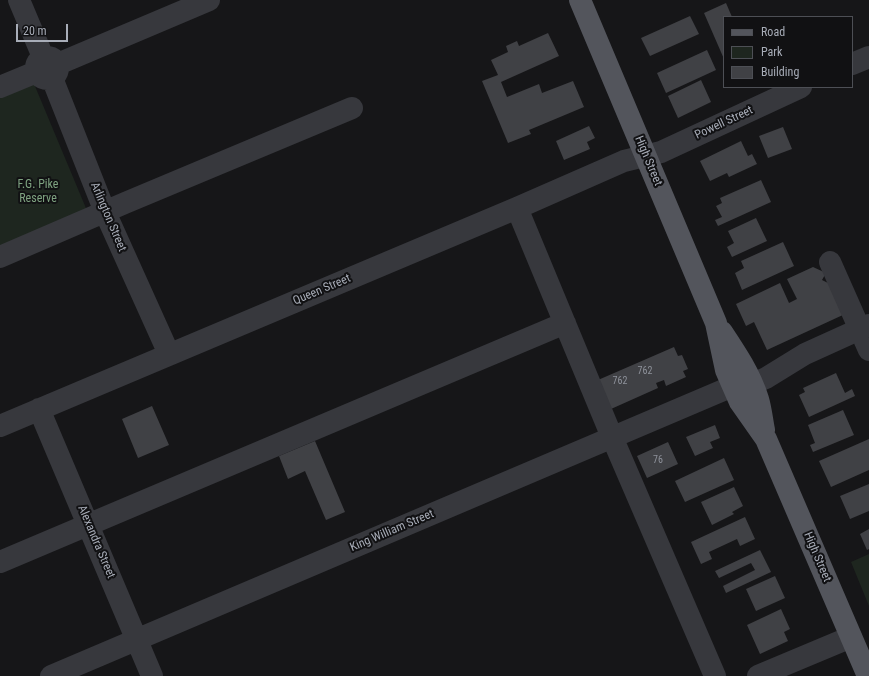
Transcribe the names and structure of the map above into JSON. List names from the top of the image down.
{
  "streets": {
    "main road": ["High Street"],
    "street": [
      "Powell Street",
      "Arlington Street",
      "Queen Street",
      "King William Street",
      "Alexandra Street"
    ]
  },
  "crossings": [
    ["Powell Street", "High Street"],
    ["Powell Street", "Queen Street"],
    ["High Street", "Queen Street"],
    ["High Street", "King William Street"],
    ["Arlington Street", "Queen Street"],
    ["Queen Street", "Alexandra Street"],
    ["King William Street", "Alexandra Street"]
  ],
  "parks": ["F.G. Pike Reserve"],
  "house_numbers": ["762", "762", "76"],
  "legend": ["Road", "Park", "Building"],
  "scale_bar": "20 m"
}
